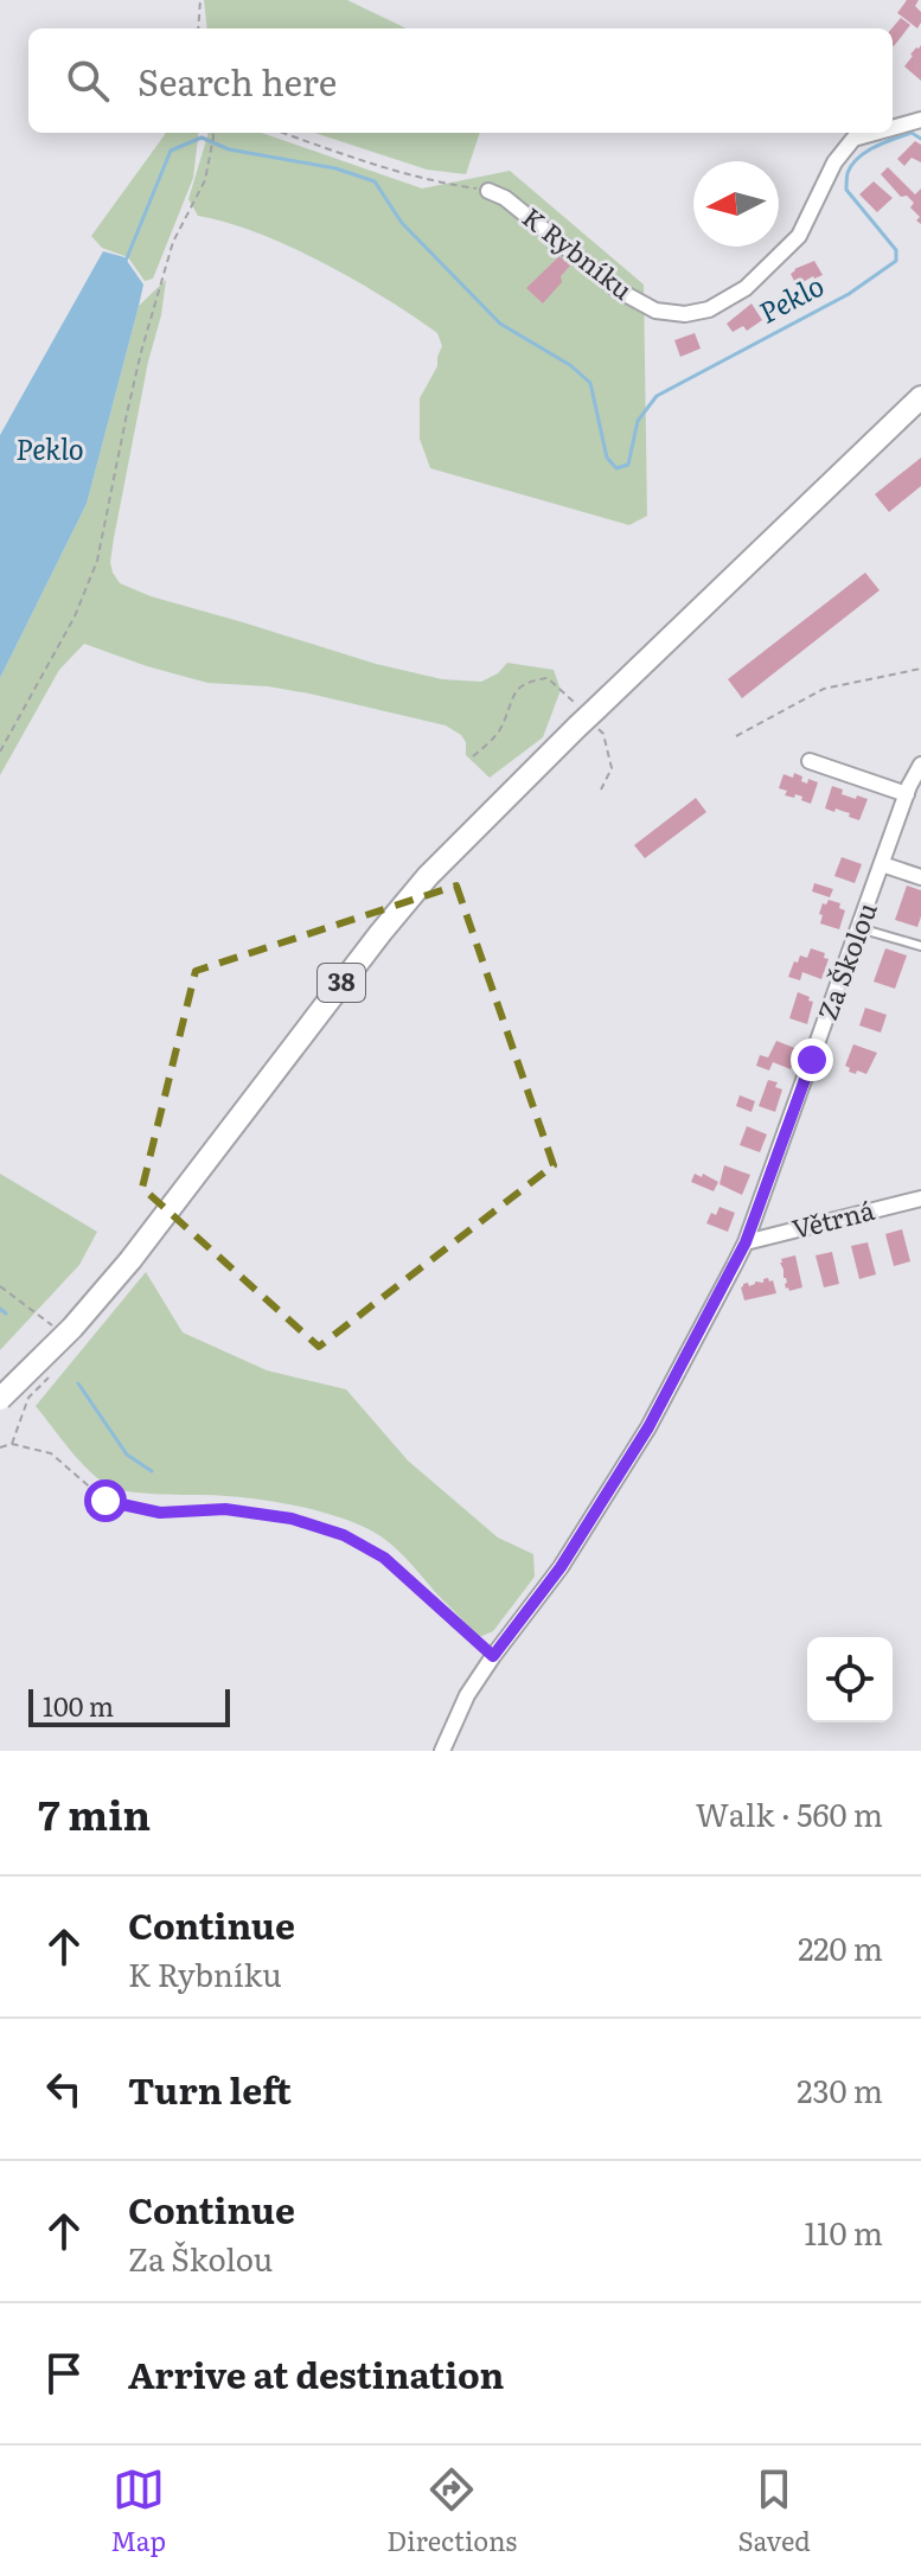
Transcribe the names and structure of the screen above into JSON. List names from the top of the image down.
{
  "streets": {
    "main road": ["38"],
    "street": ["K Rybníku", "Za Školou", "Větrná"]
  },
  "crossings": [
    ["Za Školou", "Větrná"]
  ],
  "water": ["Peklo"],
  "scale_bar": "100 m",
  "north": "left",
  "page": {
    "search": "Search here",
    "scale": "100 m",
    "heading": ["7 min", "Walk · 560 m"],
    "list": [
      ["Continue", "K Rybníku", "220 m"],
      ["Turn left", "230 m"],
      ["Continue", "Za Školou", "110 m"],
      "Arrive at destination"
    ],
    "nav": ["Map", "Directions", "Saved"]
  }
}
